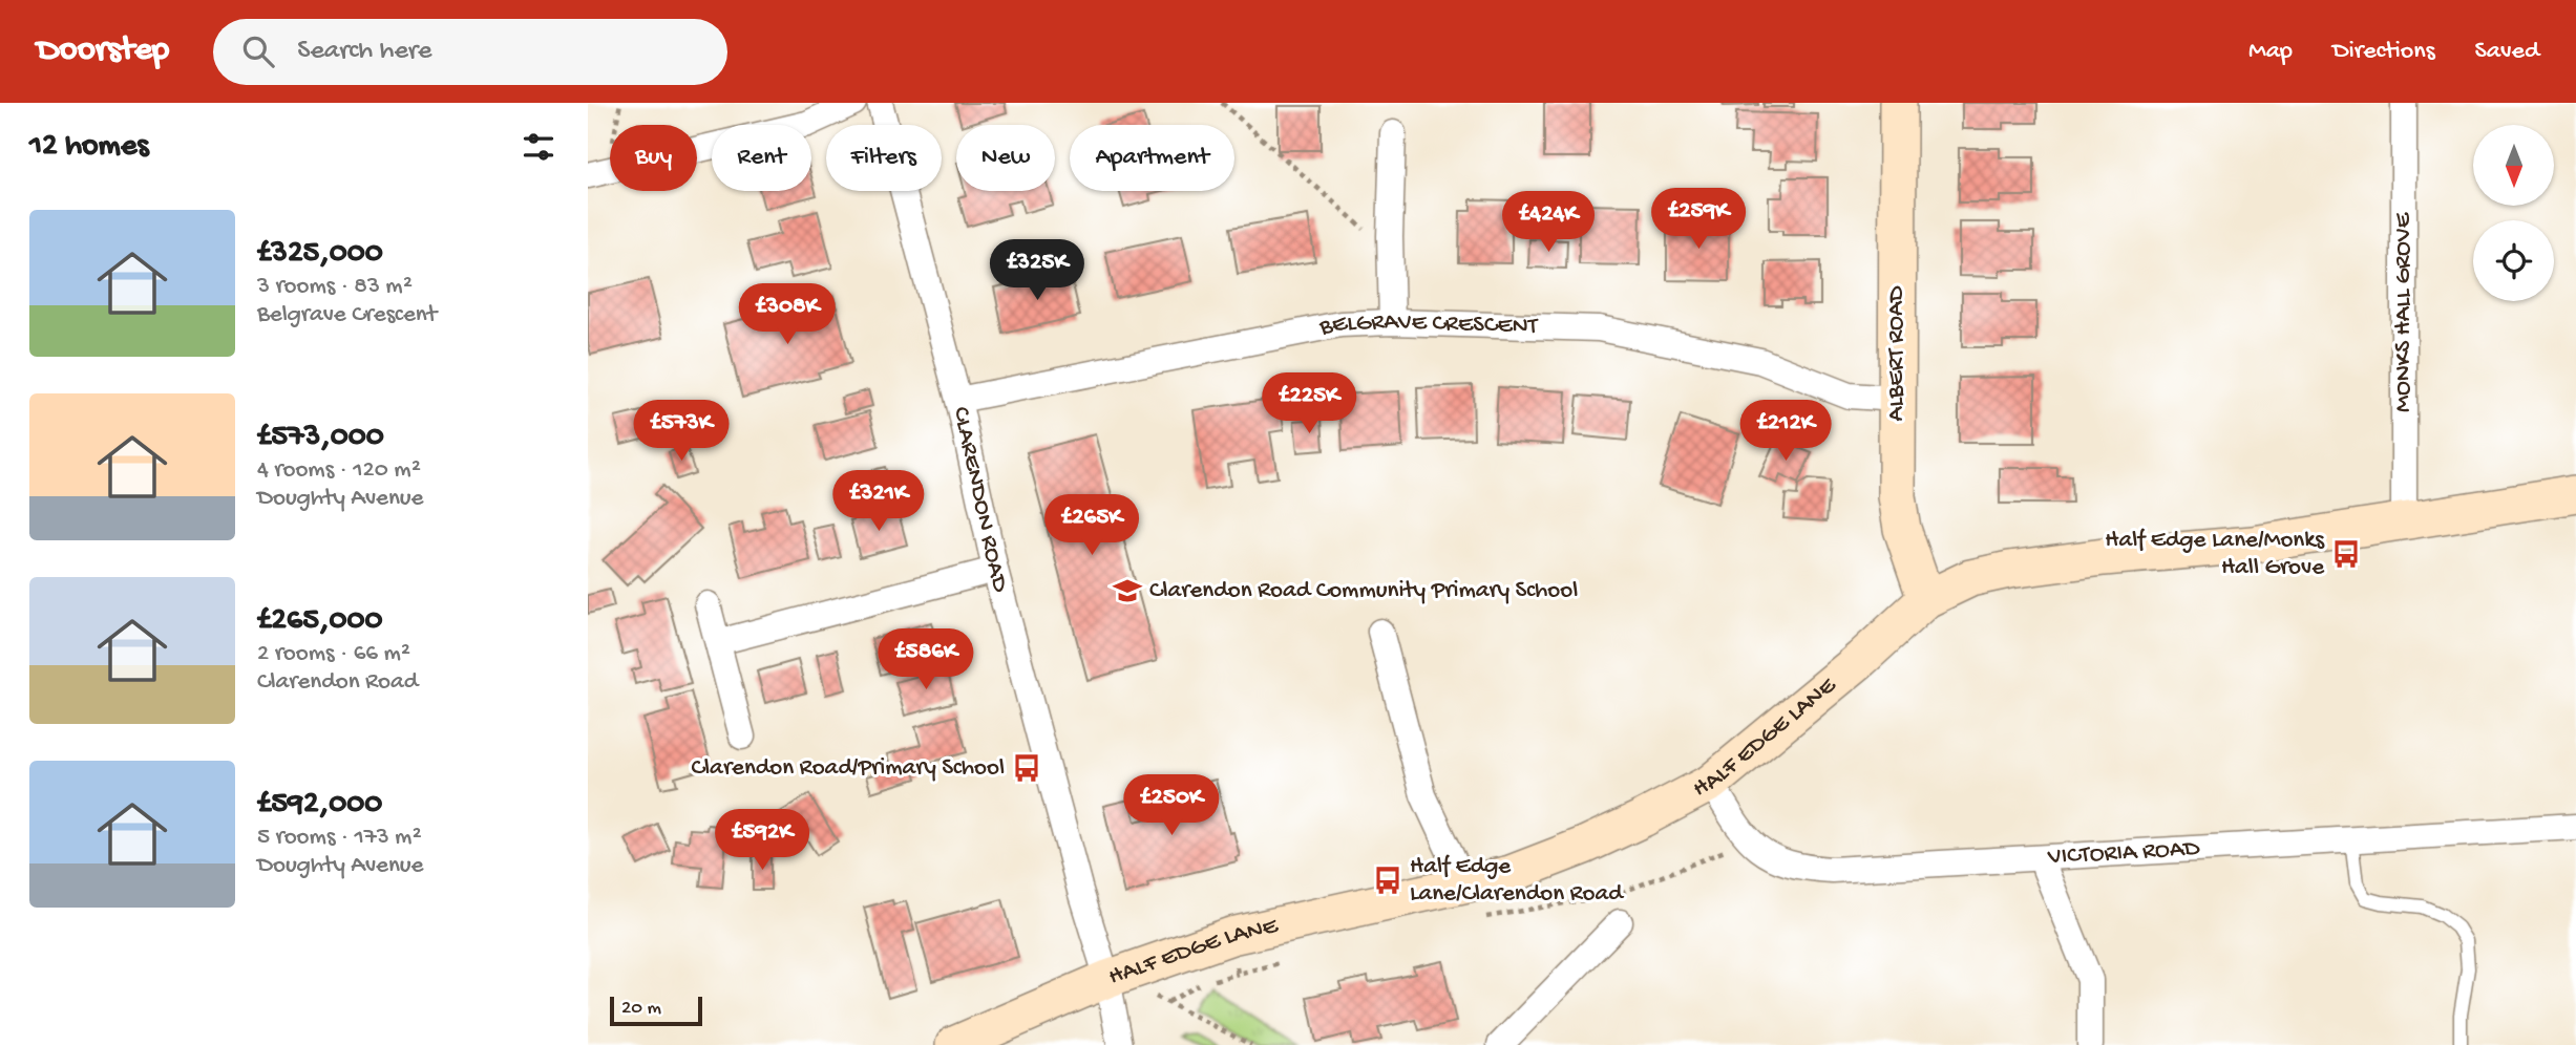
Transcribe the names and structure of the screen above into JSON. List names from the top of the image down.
{
  "streets": {
    "main road": ["ALBERT ROAD", "HALF EDGE LANE"],
    "street": [
      "MONKS HALL GROVE",
      "BELGRAVE CRESCENT",
      "CLARENDON ROAD",
      "VICTORIA ROAD"
    ]
  },
  "crossings": [
    ["MONKS HALL GROVE", "HALF EDGE LANE"],
    ["BELGRAVE CRESCENT", "ALBERT ROAD"],
    ["BELGRAVE CRESCENT", "CLARENDON ROAD"],
    ["ALBERT ROAD", "HALF EDGE LANE"],
    ["CLARENDON ROAD", "HALF EDGE LANE"],
    ["HALF EDGE LANE", "VICTORIA ROAD"]
  ],
  "places": {
    "bus stop": ["Half Edge Lane/Monks Hall Grove", "Clarendon Road/Primary School", "Half Edge Lane/Clarendon Road"],
    "school or university": ["Clarendon Road Community Primary School"]
  },
  "scale_bar": "20 m",
  "north": "bottom",
  "page": {
    "header": "Doorstep",
    "search": "Search here",
    "nav": ["Map", "Directions", "Saved"],
    "heading": "12 homes",
    "chip": [
      "Buy",
      "Rent",
      "Filters",
      "New",
      "Apartment"
    ],
    "price": [
      "£259K",
      "£424K",
      "£325K",
      "£308K",
      "£225K",
      "£573K",
      "£212K",
      "£321K",
      "£265K",
      "£586K",
      "£250K",
      "£592K"
    ],
    "list": [
      {
        "name": "£325,000",
        "note": "3 rooms · 83 m² · Belgrave Crescent"
      },
      {
        "name": "£573,000",
        "note": "4 rooms · 120 m² · Doughty Avenue"
      },
      {
        "name": "£265,000",
        "note": "2 rooms · 66 m² · Clarendon Road"
      },
      {
        "name": "£592,000",
        "note": "5 rooms · 173 m² · Doughty Avenue"
      }
    ],
    "scale": "20 m"
  }
}
